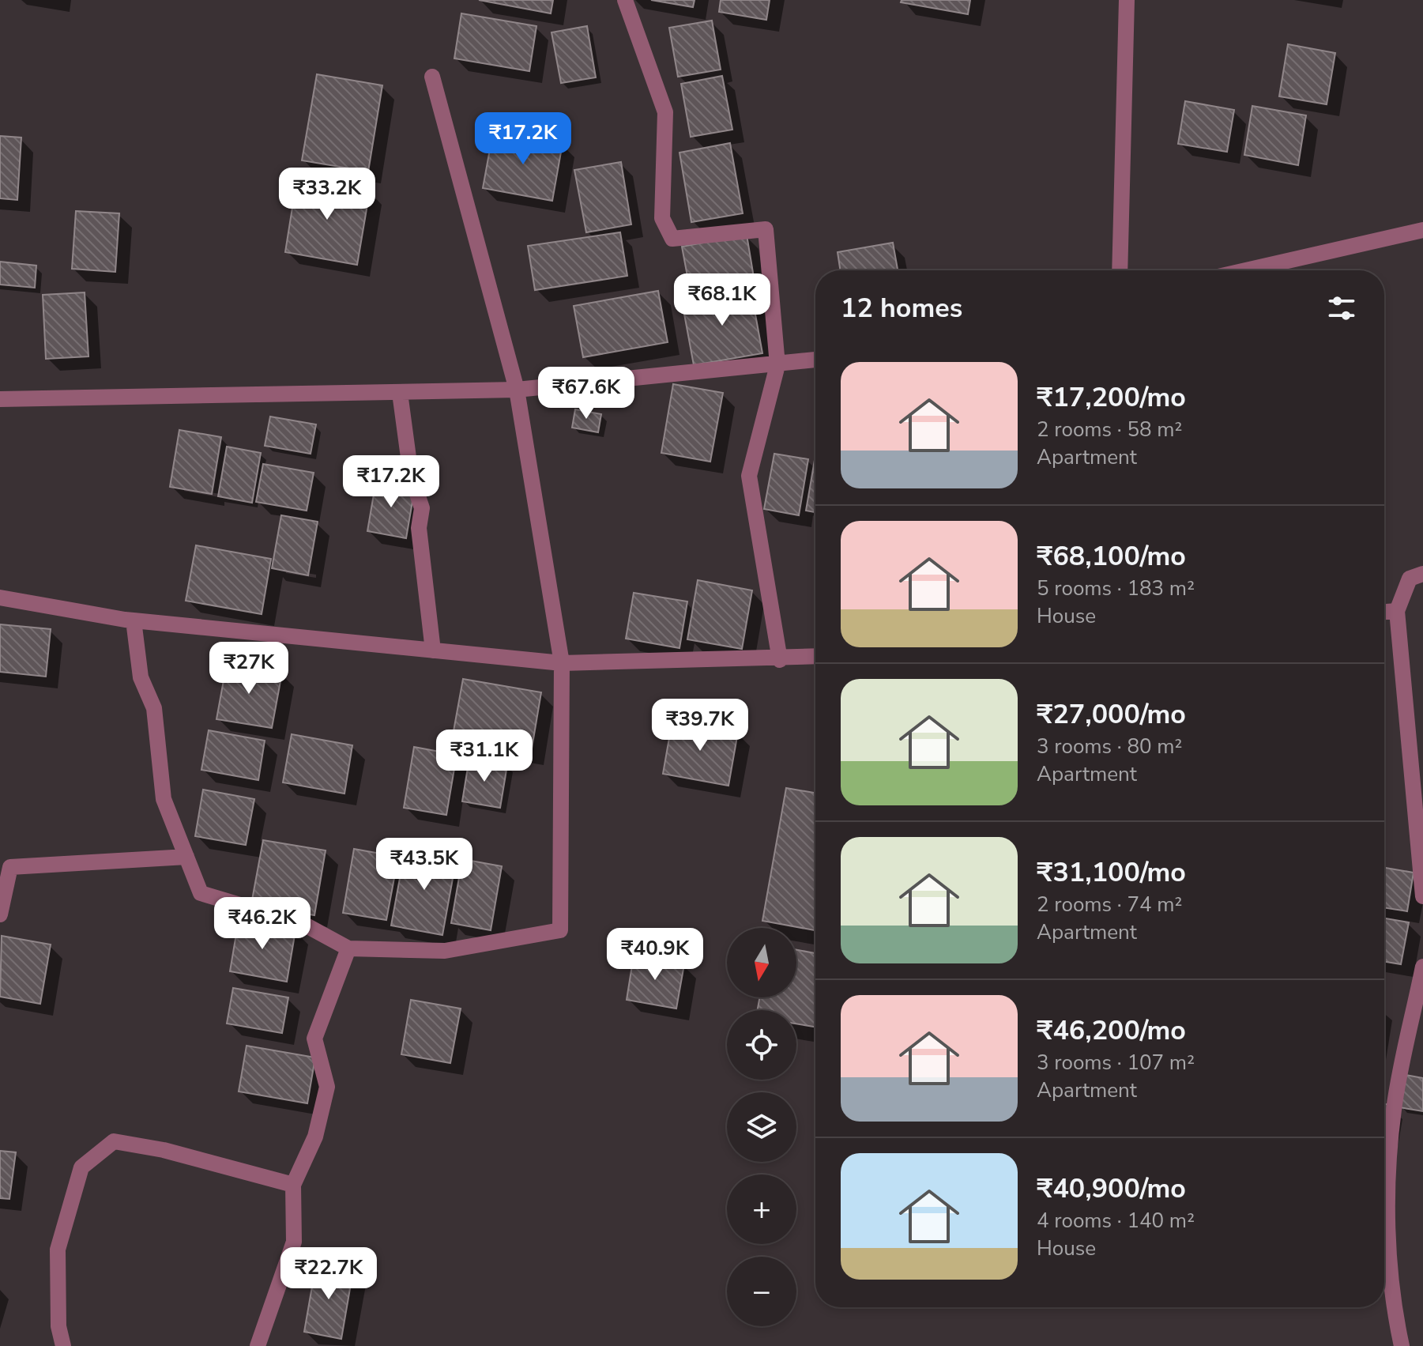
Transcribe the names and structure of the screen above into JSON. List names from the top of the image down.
{
  "north": "bottom",
  "page": {
    "price": [
      "₹17.2K",
      "₹33.2K",
      "₹68.1K",
      "₹67.6K",
      "₹17.2K",
      "₹27K",
      "₹39.7K",
      "₹31.1K",
      "₹43.5K",
      "₹46.2K",
      "₹40.9K",
      "₹22.7K"
    ],
    "heading": "12 homes",
    "list": [
      {
        "name": "₹17,200/mo",
        "note": "2 rooms · 58 m² · Apartment"
      },
      {
        "name": "₹68,100/mo",
        "note": "5 rooms · 183 m² · House"
      },
      {
        "name": "₹27,000/mo",
        "note": "3 rooms · 80 m² · Apartment"
      },
      {
        "name": "₹31,100/mo",
        "note": "2 rooms · 74 m² · Apartment"
      },
      {
        "name": "₹46,200/mo",
        "note": "3 rooms · 107 m² · Apartment"
      },
      {
        "name": "₹40,900/mo",
        "note": "4 rooms · 140 m² · House"
      }
    ],
    "map_buttons": ["+", "−"]
  }
}
